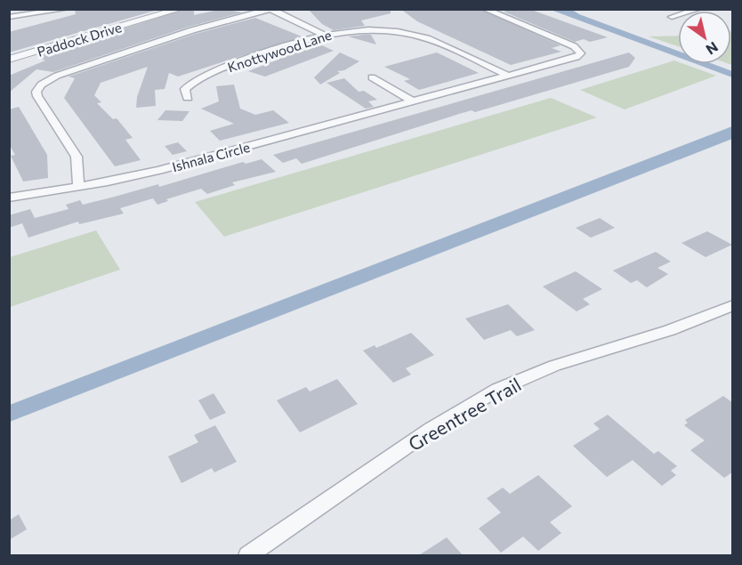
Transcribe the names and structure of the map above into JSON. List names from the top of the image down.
{
  "streets": {
    "street": [
      "Paddock Drive",
      "Knottywood Lane",
      "Ishnala Circle",
      "Greentree Trail"
    ]
  },
  "crossings": [
    ["Knottywood Lane", "Ishnala Circle"]
  ],
  "north": "bottom right"
}
